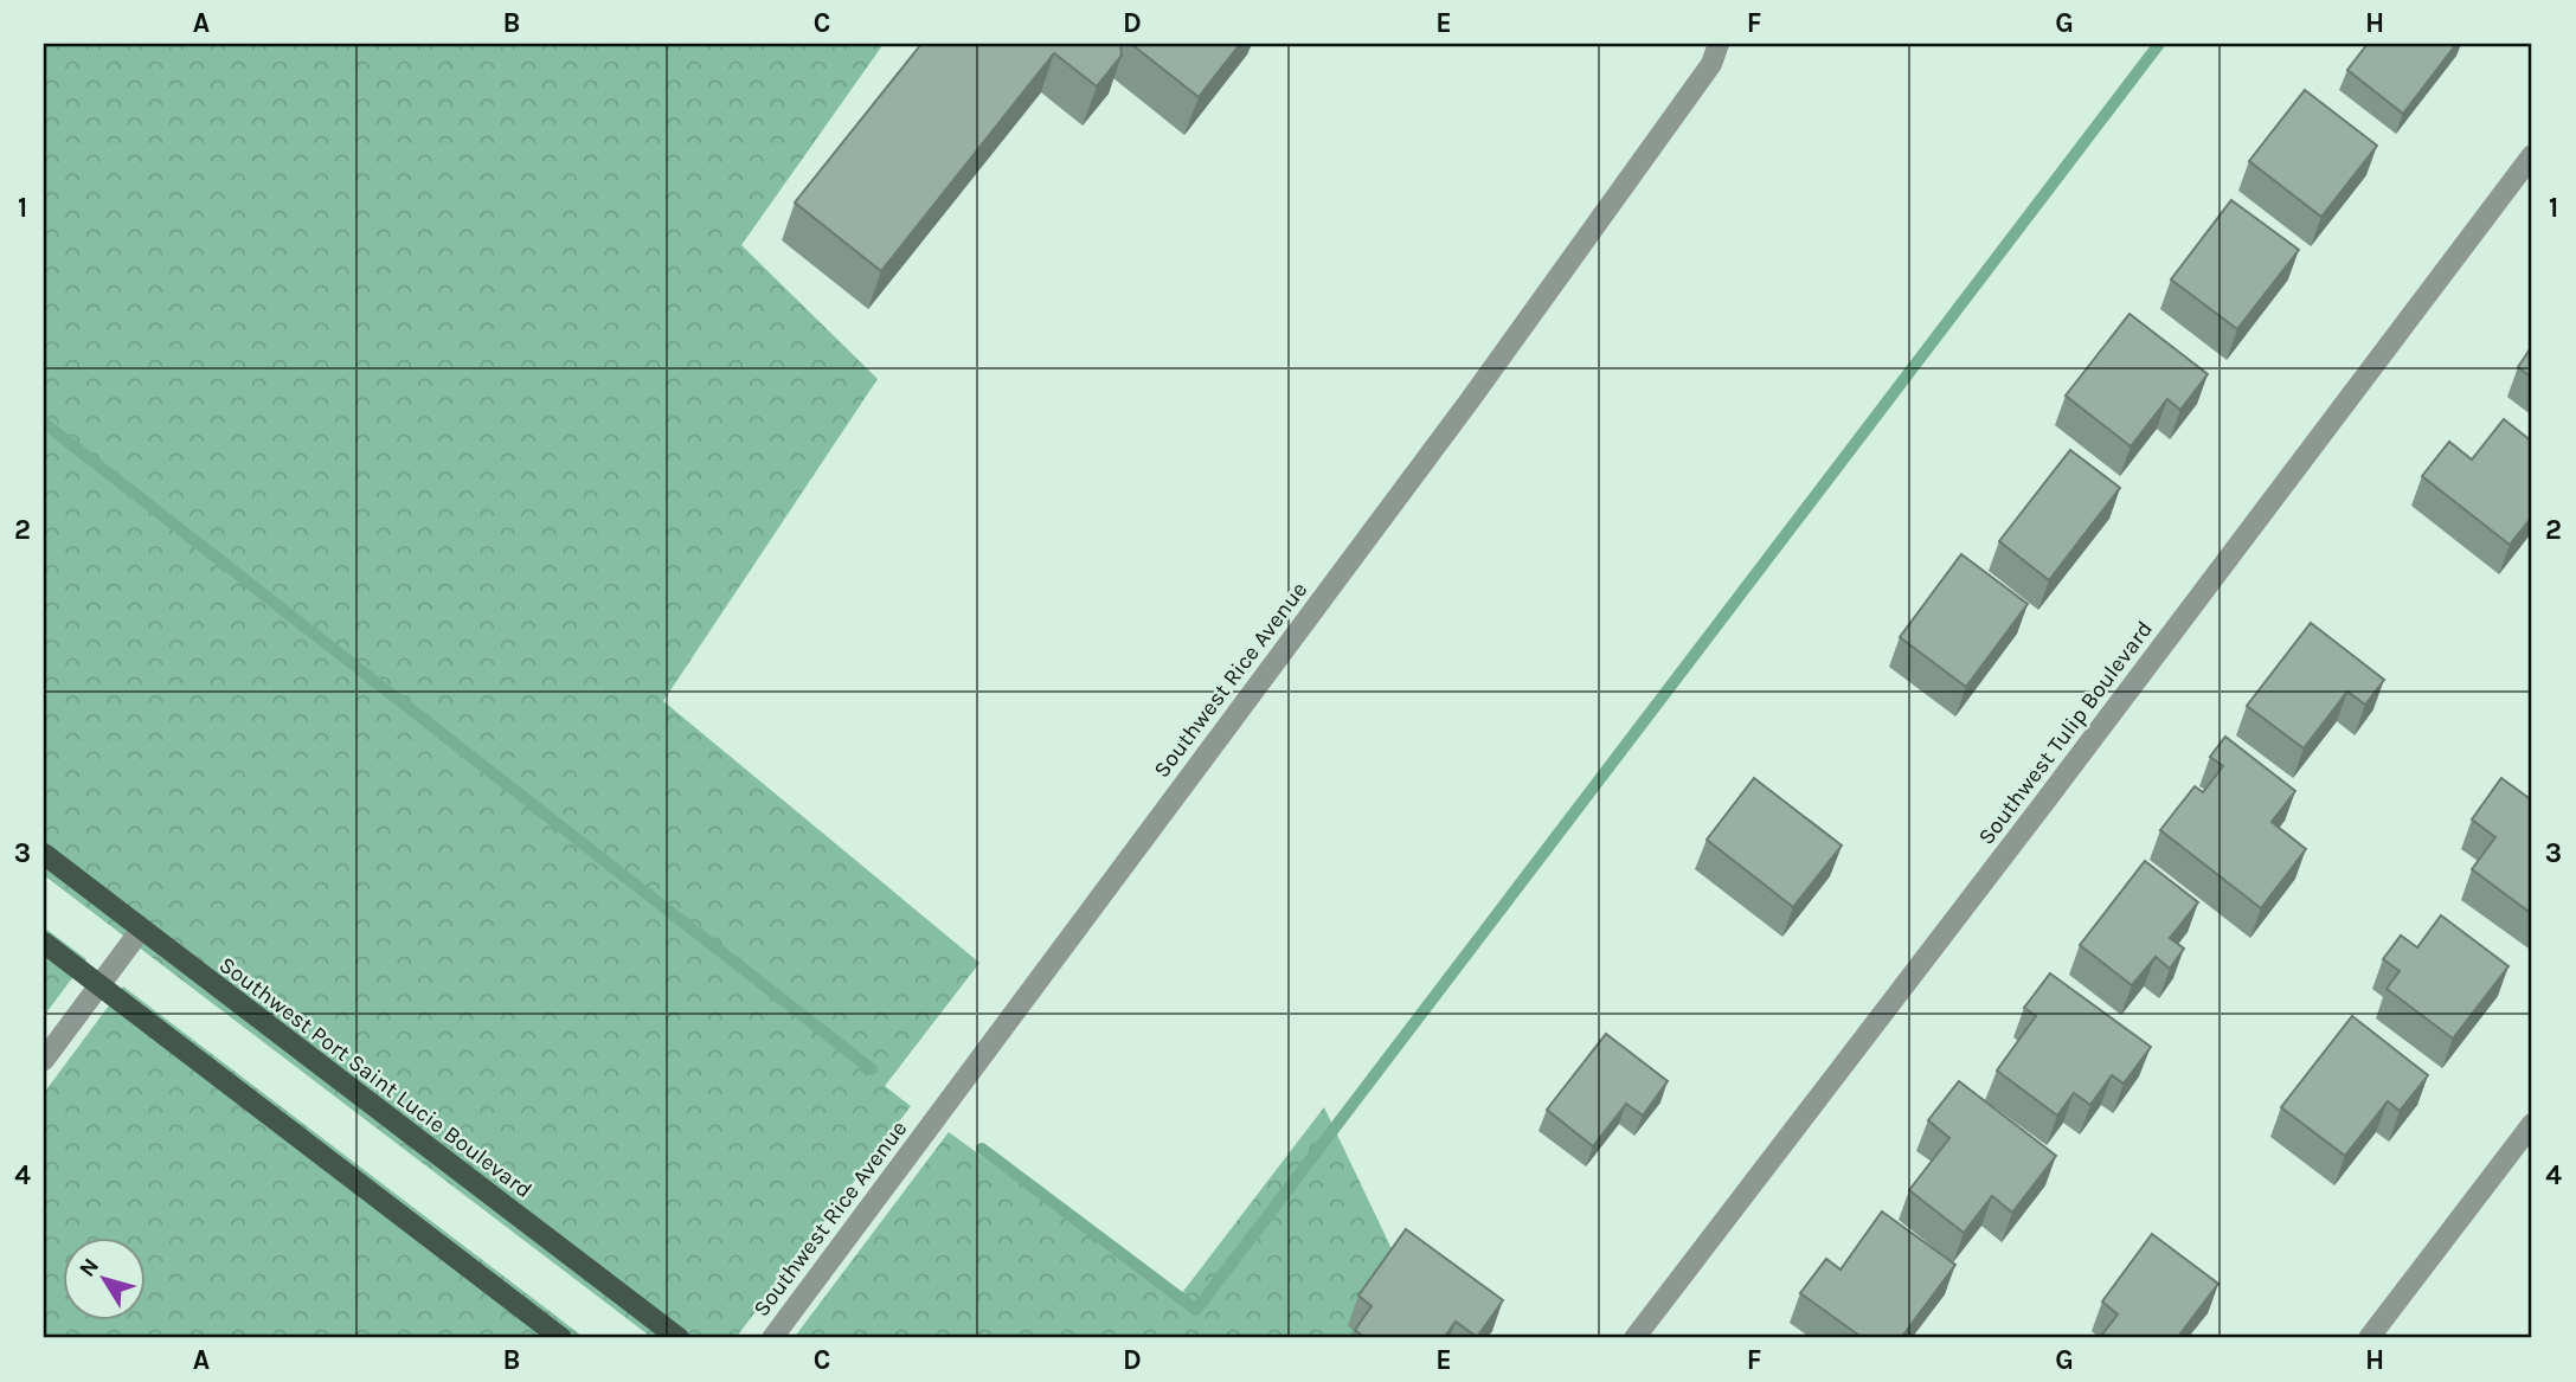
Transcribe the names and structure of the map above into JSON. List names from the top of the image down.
{
  "streets": {
    "main road": ["Southwest Port Saint Lucie Boulevard"],
    "street": ["Southwest Rice Avenue", "Southwest Tulip Boulevard"]
  },
  "north": "top left",
  "grid": {
    "columns": [
      "A",
      "B",
      "C",
      "D",
      "E",
      "F",
      "G",
      "H"
    ],
    "rows": [
      "1",
      "2",
      "3",
      "4"
    ]
  }
}
